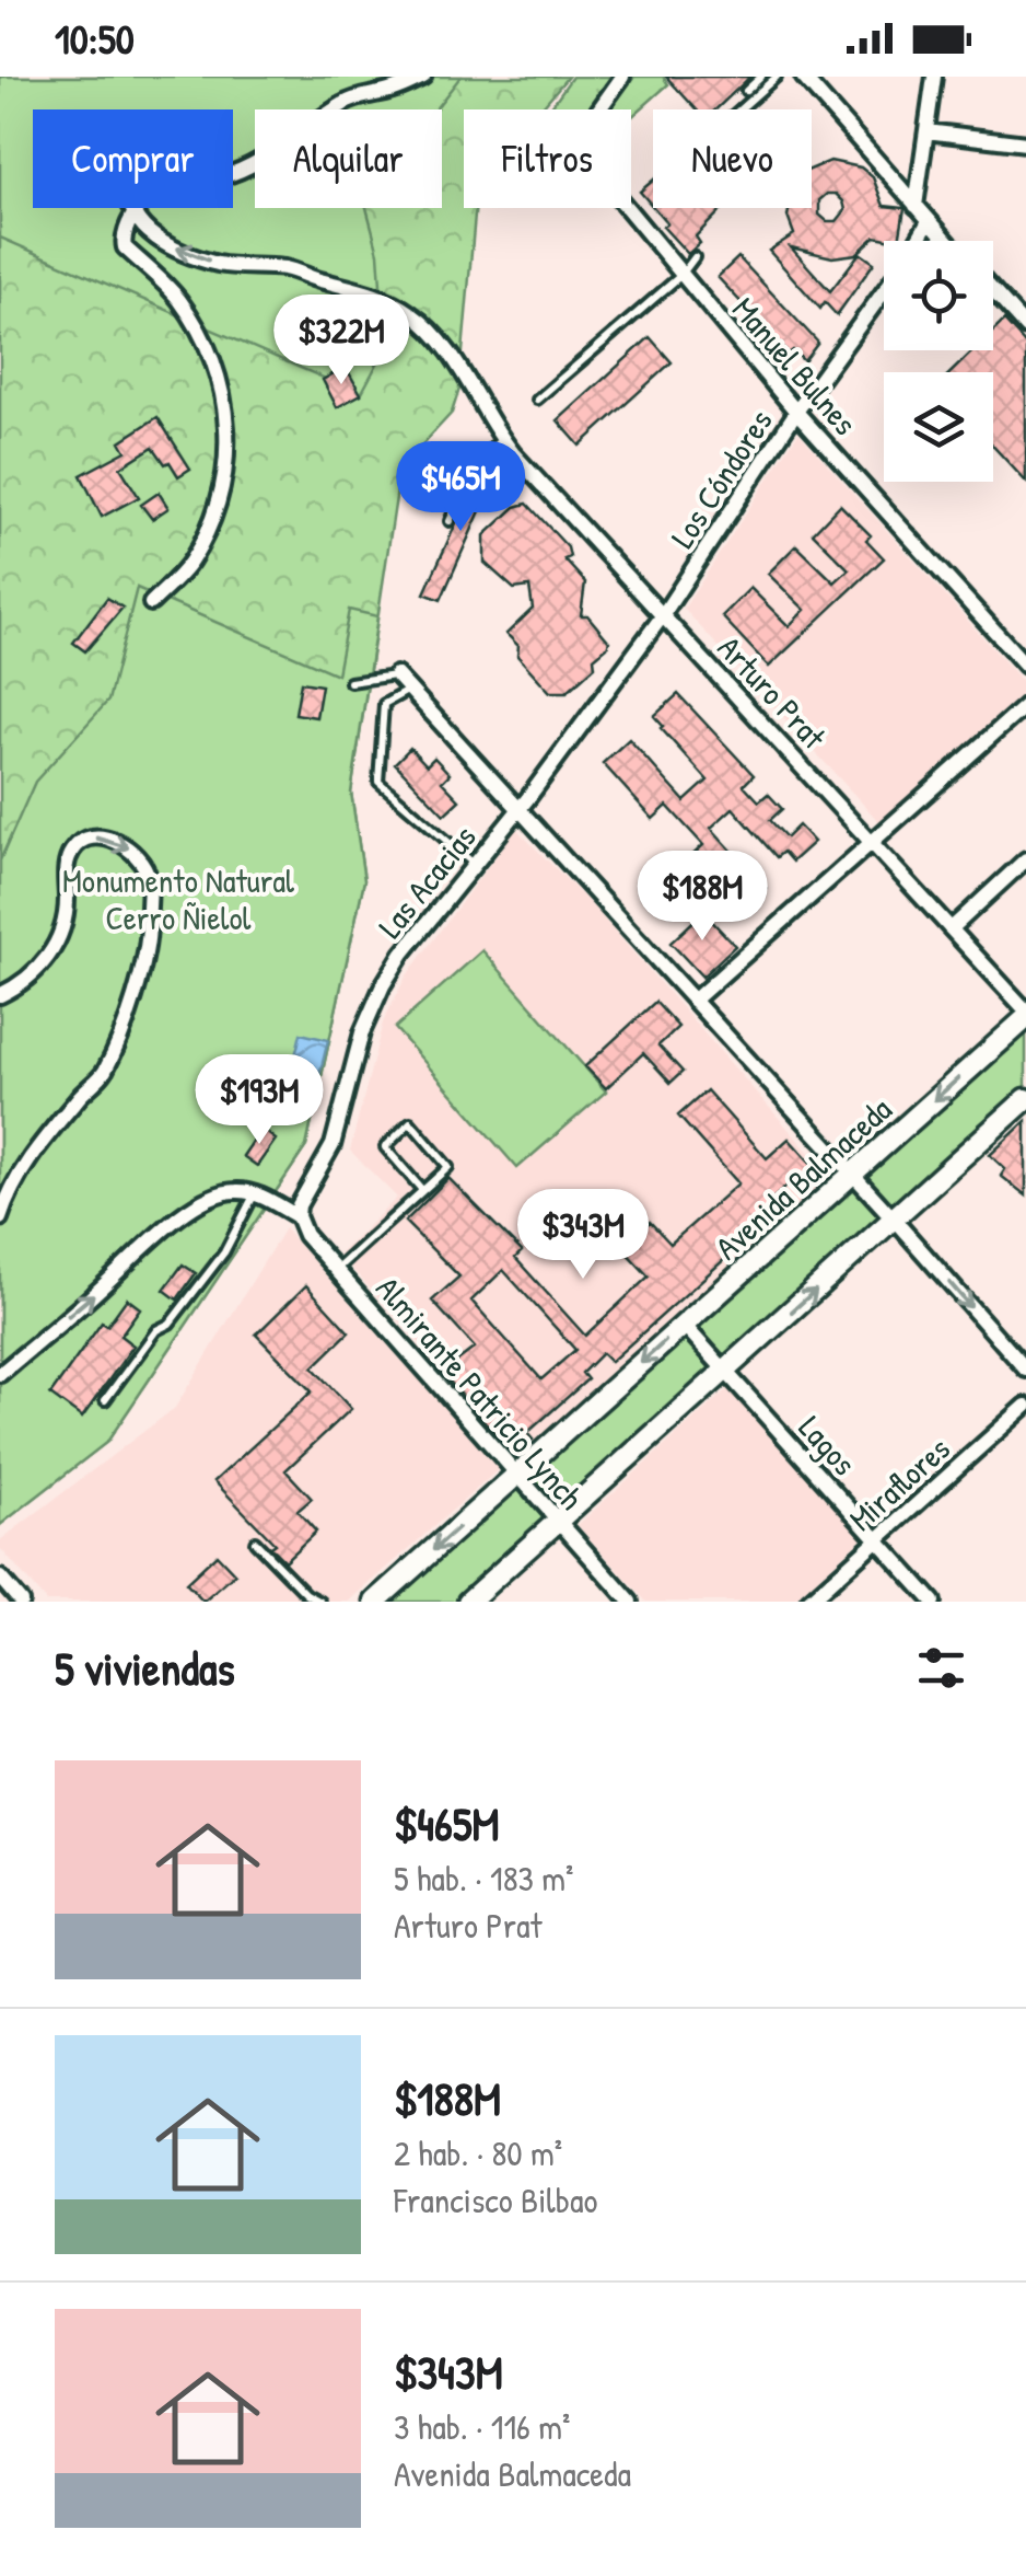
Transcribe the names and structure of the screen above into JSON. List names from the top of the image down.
{
  "streets": {
    "main road": ["Avenida Balmaceda"],
    "street": [
      "Manuel Bulnes",
      "Los Cóndores",
      "Arturo Prat",
      "Las Acacias",
      "Almirante Patricio Lynch",
      "Lagos",
      "Miraflores"
    ]
  },
  "crossings": [
    ["Manuel Bulnes", "Los Cóndores"],
    ["Los Cóndores", "Arturo Prat"],
    ["Los Cóndores", "Las Acacias"],
    ["Arturo Prat", "Las Acacias"],
    ["Arturo Prat", "Avenida Balmaceda"],
    ["Las Acacias", "Almirante Patricio Lynch"],
    ["Avenida Balmaceda", "Almirante Patricio Lynch"],
    ["Avenida Balmaceda", "Lagos"],
    ["Lagos", "Miraflores"]
  ],
  "parks": ["Monumento Natural Cerro Ñielol"],
  "page": {
    "status": "10:50",
    "chip": [
      "Comprar",
      "Alquilar",
      "Filtros",
      "Nuevo"
    ],
    "price": [
      "$322M",
      "$465M",
      "$188M",
      "$193M",
      "$343M"
    ],
    "heading": "5 viviendas",
    "list": [
      {
        "name": "$465M",
        "note": "5 hab. · 183 m² · Arturo Prat"
      },
      {
        "name": "$188M",
        "note": "2 hab. · 80 m² · Francisco Bilbao"
      },
      {
        "name": "$343M",
        "note": "3 hab. · 116 m² · Avenida Balmaceda"
      }
    ]
  }
}
